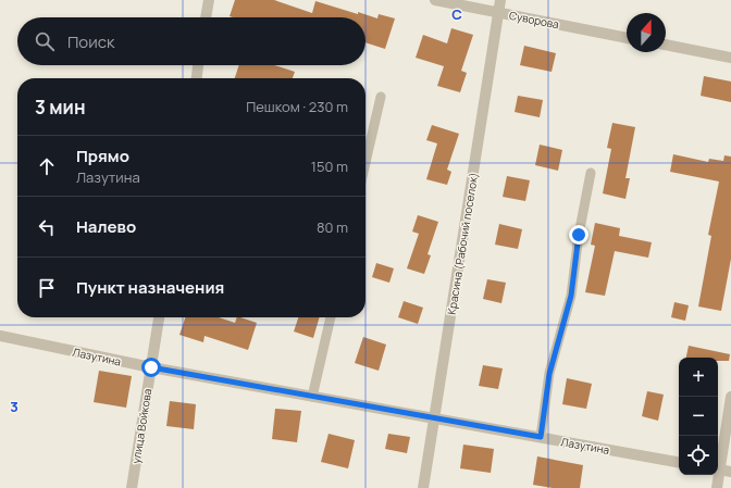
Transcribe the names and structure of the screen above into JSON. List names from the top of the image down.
{
  "streets": {
    "street": [
      "Суворова",
      "Красина (Рабочий поселок)",
      "Лазутина",
      "улица Войкова"
    ]
  },
  "crossings": [
    ["Суворова", "Красина (Рабочий поселок)"],
    ["Красина (Рабочий поселок)", "Лазутина"],
    ["Лазутина", "улица Войкова"]
  ],
  "north": "top",
  "page": {
    "search": "Поиск",
    "heading": ["3 мин", "Пешком · 230 m"],
    "list": [
      ["Прямо", "Лазутина", "150 m"],
      ["Налево", "80 m"],
      "Пункт назначения"
    ],
    "map_buttons": ["+", "−"]
  },
  "grid": {
    "columns": ["C"],
    "rows": ["3"]
  }
}
